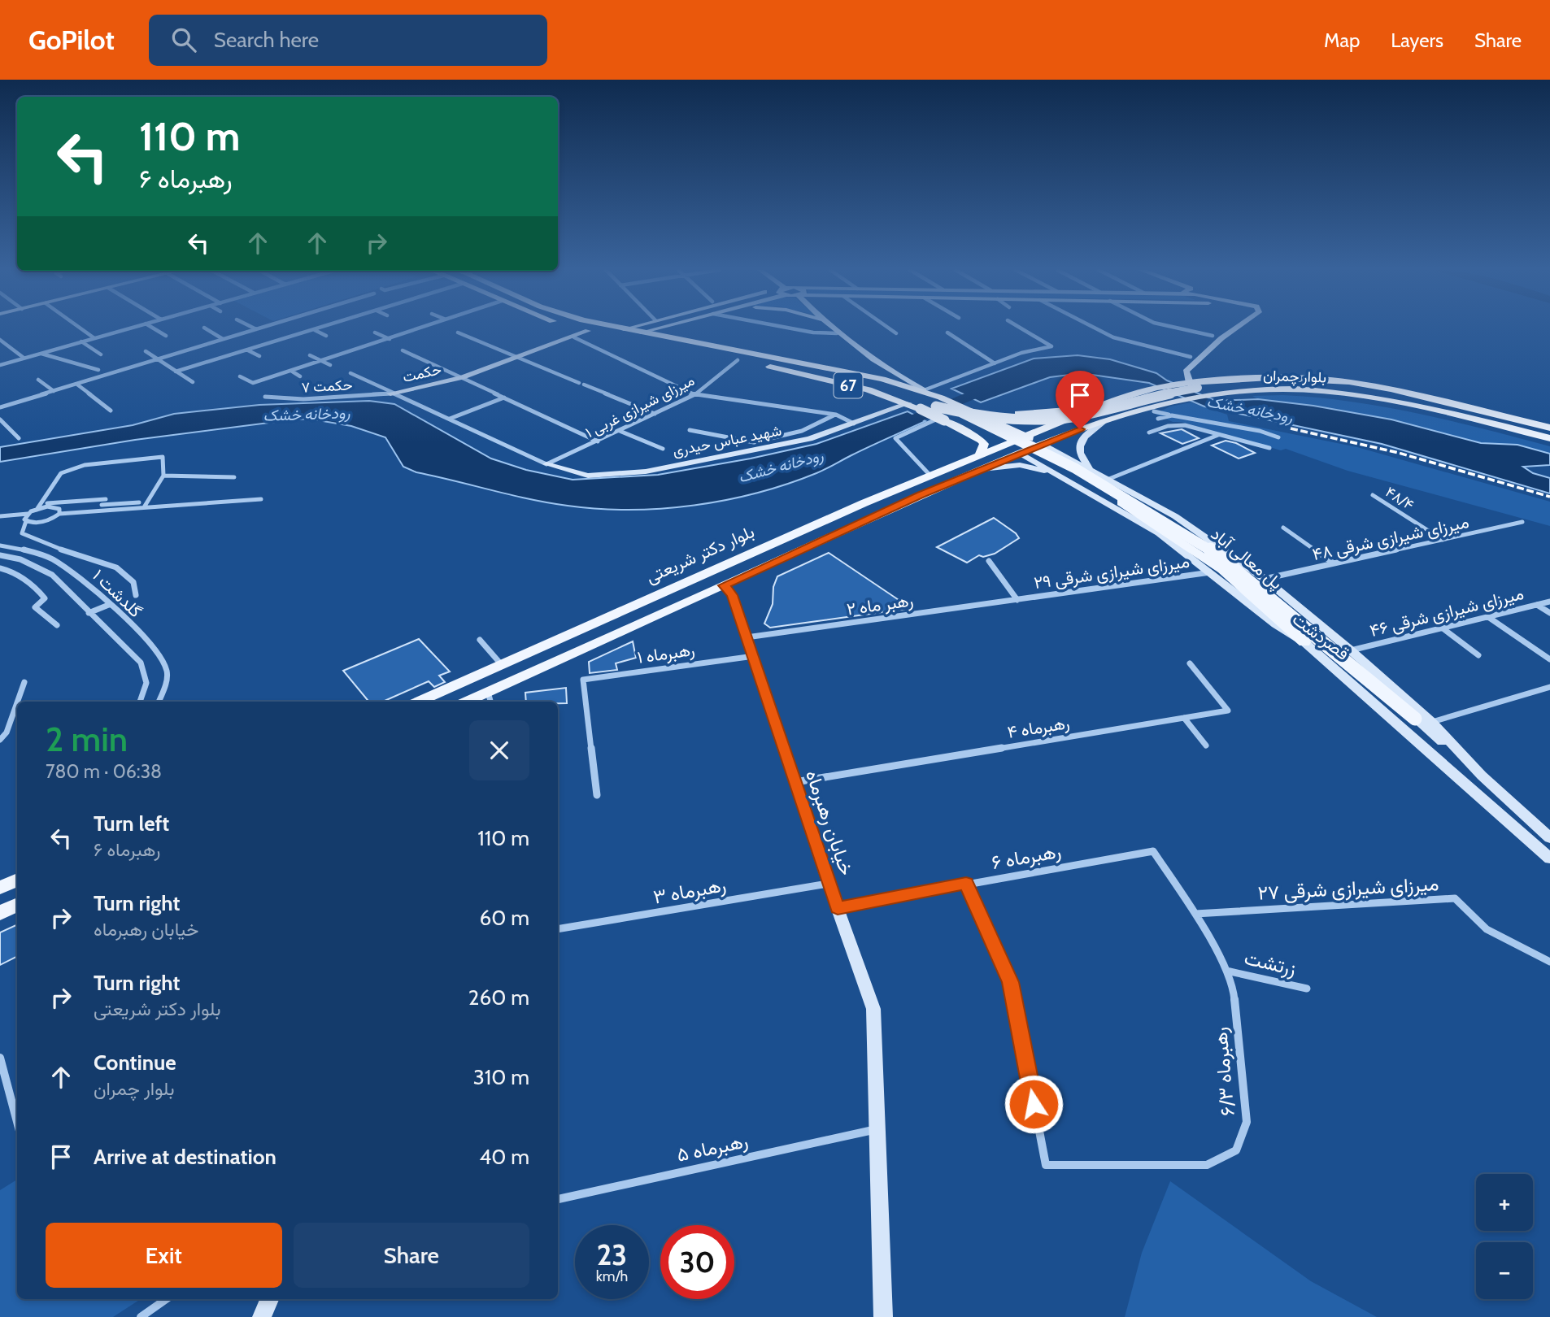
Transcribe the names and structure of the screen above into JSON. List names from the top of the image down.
{
  "streets": {
    "main road": [
      "بلوار چمران",
      "67",
      "بلوار دکتر شریعتی",
      "پل معالی آباد"
    ],
    "street": [
      "حکمت",
      "۷ حکمت",
      "۱ میرزای شیرازی غربی",
      "شهید عباس حیدری",
      "۴۸/۴",
      "۴۸ میرزای شیرازی شرقی",
      "۲۹ میرزای شیرازی شرقی",
      "گلدشت ۱",
      "۲ رهبر ماه",
      "۴۶ میرزای شیرازی شرقی",
      "قصردشت",
      "۱ رهبرماه",
      "۴ رهبرماه",
      "خیابان رهبرماه",
      "۶ رهبرماه",
      "۲۷ میرزای شیرازی شرقی",
      "۳ رهبرماه",
      "زرتشت",
      "۶/۳ رهبرماه",
      "۵ رهبرماه"
    ]
  },
  "crossings": [
    ["حکمت", "67"],
    ["حکمت", "۷ حکمت"],
    ["بلوار چمران", "بلوار دکتر شریعتی"],
    ["بلوار چمران", "پل معالی آباد"],
    ["بلوار چمران", "قصردشت"],
    ["67", "۱ میرزای شیرازی غربی"],
    ["67", "شهید عباس حیدری"],
    ["۱ میرزای شیرازی غربی", "شهید عباس حیدری"],
    ["۴۸/۴", "۴۸ میرزای شیرازی شرقی"],
    ["۴۸ میرزای شیرازی شرقی", "قصردشت"],
    ["پل معالی آباد", "قصردشت"],
    ["۲۹ میرزای شیرازی شرقی", "۲ رهبر ماه"],
    ["۲۹ میرزای شیرازی شرقی", "قصردشت"],
    ["۲ رهبر ماه", "خیابان رهبرماه"],
    ["۴۶ میرزای شیرازی شرقی", "قصردشت"],
    ["۱ رهبرماه", "خیابان رهبرماه"],
    ["۴ رهبرماه", "خیابان رهبرماه"],
    ["خیابان رهبرماه", "۶ رهبرماه"],
    ["خیابان رهبرماه", "۳ رهبرماه"],
    ["خیابان رهبرماه", "۵ رهبرماه"],
    ["۶ رهبرماه", "۶/۳ رهبرماه"],
    ["۲۷ میرزای شیرازی شرقی", "۶/۳ رهبرماه"],
    ["زرتشت", "۶/۳ رهبرماه"]
  ],
  "water": ["رودخانه خشک"],
  "page": {
    "header": "GoPilot",
    "search": "Search here",
    "nav": ["Map", "Layers", "Share"],
    "turn": ["110 m", "۶ رهبرماه"],
    "heading": ["2 min", "780 m · 06:38"],
    "list": [
      {
        "name": "Turn left",
        "note": "۶ رهبرماه",
        "value": "110 m"
      },
      {
        "name": "Turn right",
        "note": "خیابان رهبرماه",
        "value": "60 m"
      },
      {
        "name": "Turn right",
        "note": "بلوار دکتر شریعتی",
        "value": "260 m"
      },
      {
        "name": "Continue",
        "note": "بلوار چمران",
        "value": "310 m"
      },
      {
        "name": "Arrive at destination",
        "value": "40 m"
      }
    ],
    "map_buttons": ["+", "−"],
    "buttons": ["Exit", "Share"],
    "speed": "23 km/h",
    "limit": "30"
  }
}
